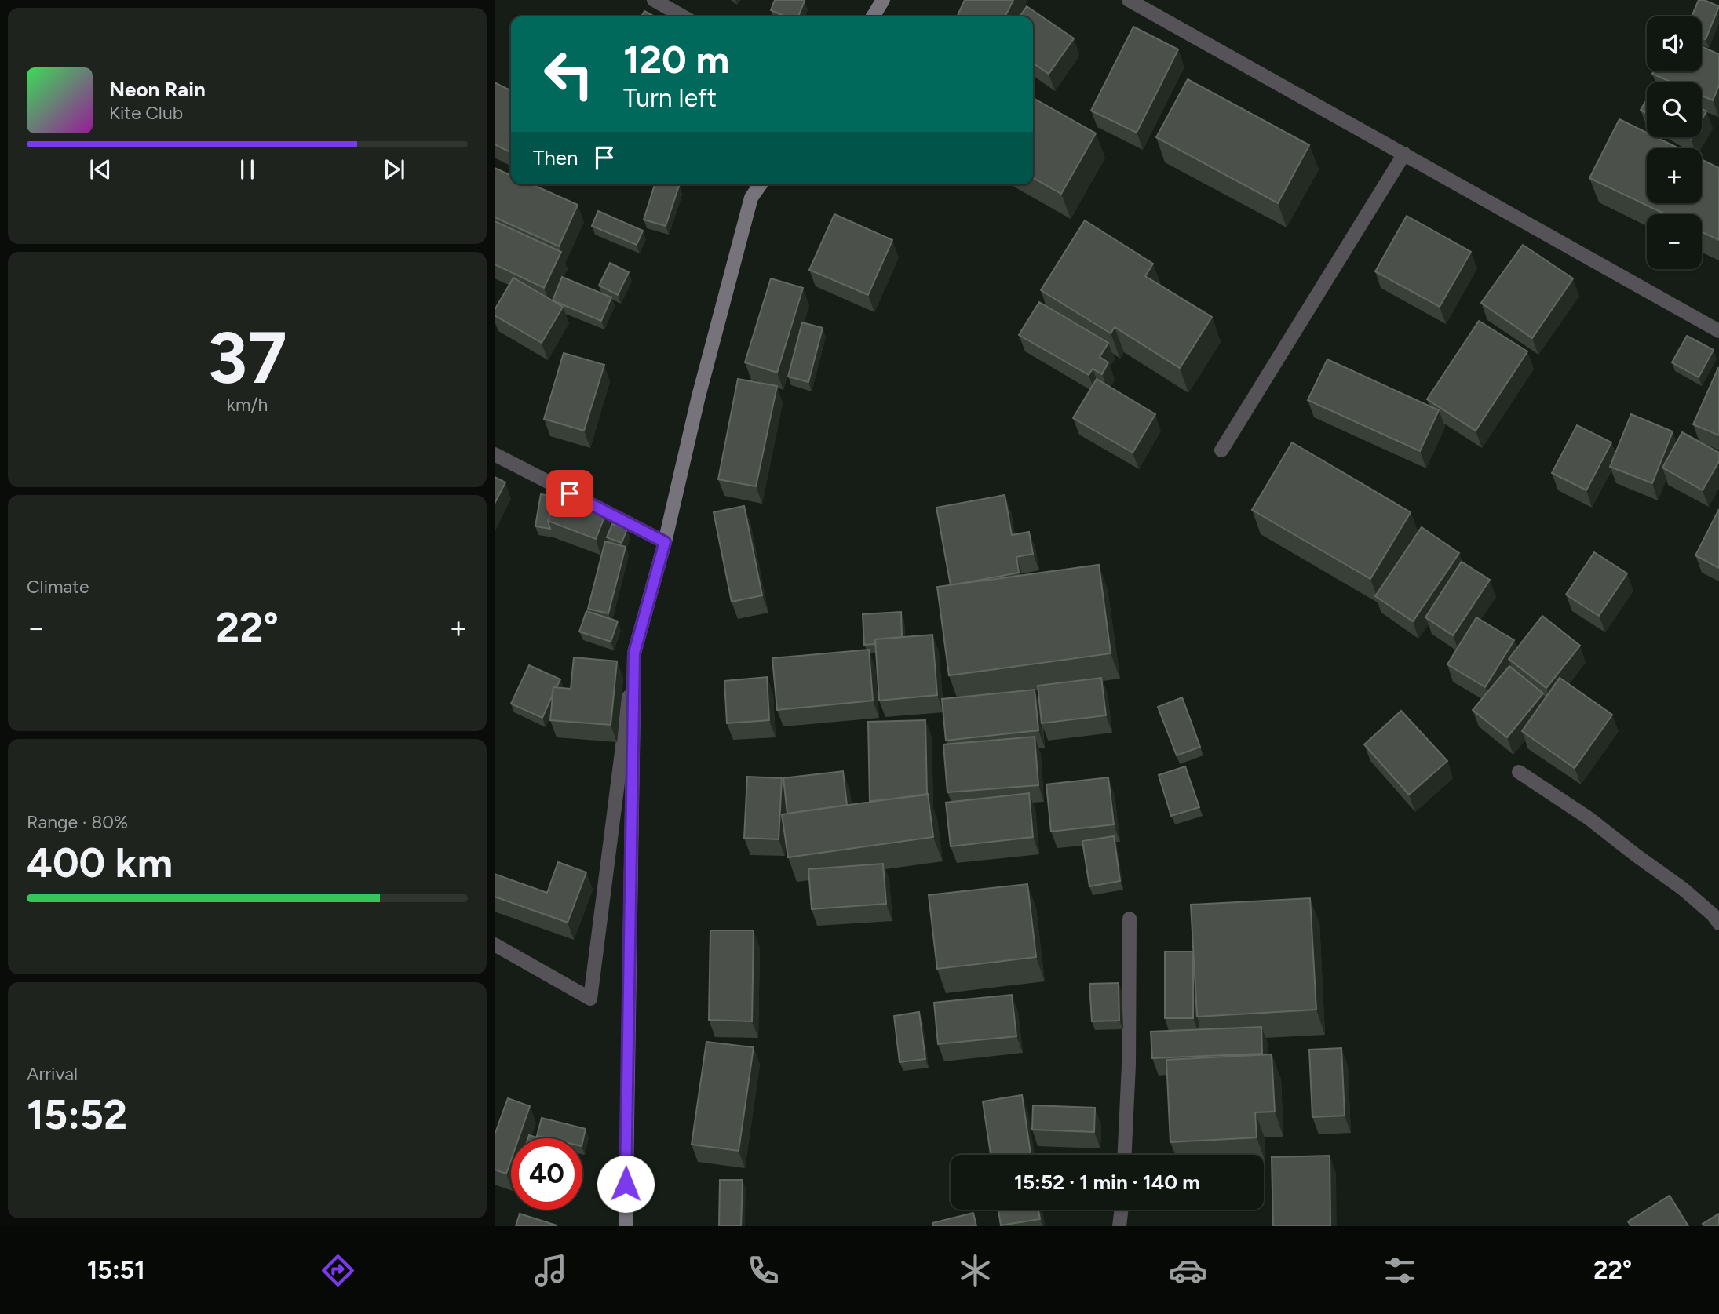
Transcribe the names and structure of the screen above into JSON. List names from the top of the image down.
{
  "page": {
    "map_buttons": ["+", "−"],
    "turn": ["120 m", "Turn left"],
    "song": ["Neon Rain", "Kite Club"],
    "then": "Then",
    "tile": [
      ["37", "km/h"],
      "Climate",
      ["Range · 80%", "400 km"],
      ["Arrival", "15:52"]
    ],
    "heat": ["−", "22°", "+"],
    "limit": "40",
    "trip": "15:52 · 1 min · 140 m",
    "tabs": ["15:51", "22°"]
  }
}
